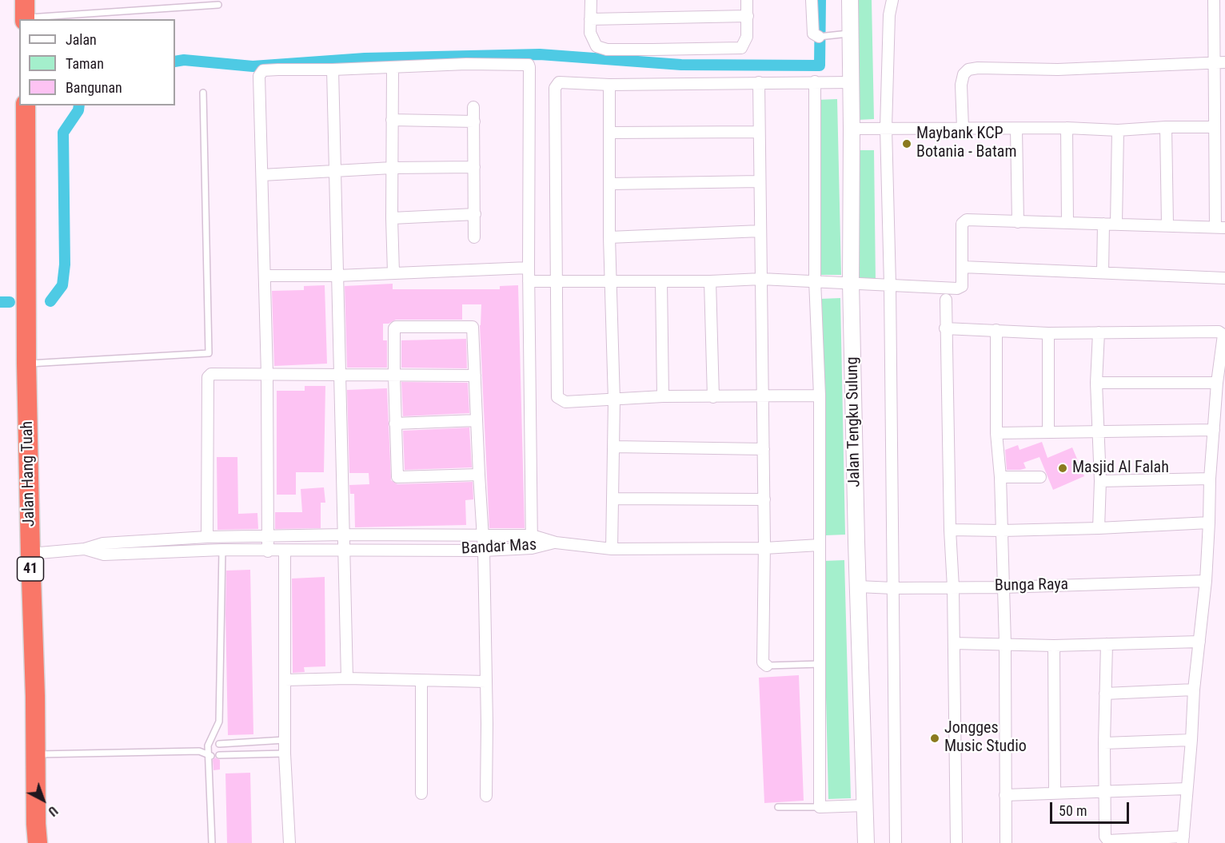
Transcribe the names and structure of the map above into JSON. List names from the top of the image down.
{
  "streets": {
    "highway": ["Jalan Hang Tuah", "41"],
    "street": ["Jalan Tengku Sulung", "Bandar Mas", "Bunga Raya"]
  },
  "crossings": [
    ["Jalan Tengku Sulung", "Bunga Raya"],
    ["Jalan Hang Tuah", "Bandar Mas"]
  ],
  "places": ["Maybank KCP Botania - Batam", "Masjid Al Falah", "Jongges Music Studio"],
  "legend": ["Jalan", "Taman", "Bangunan"],
  "scale_bar": "50 m",
  "north": "bottom right"
}
